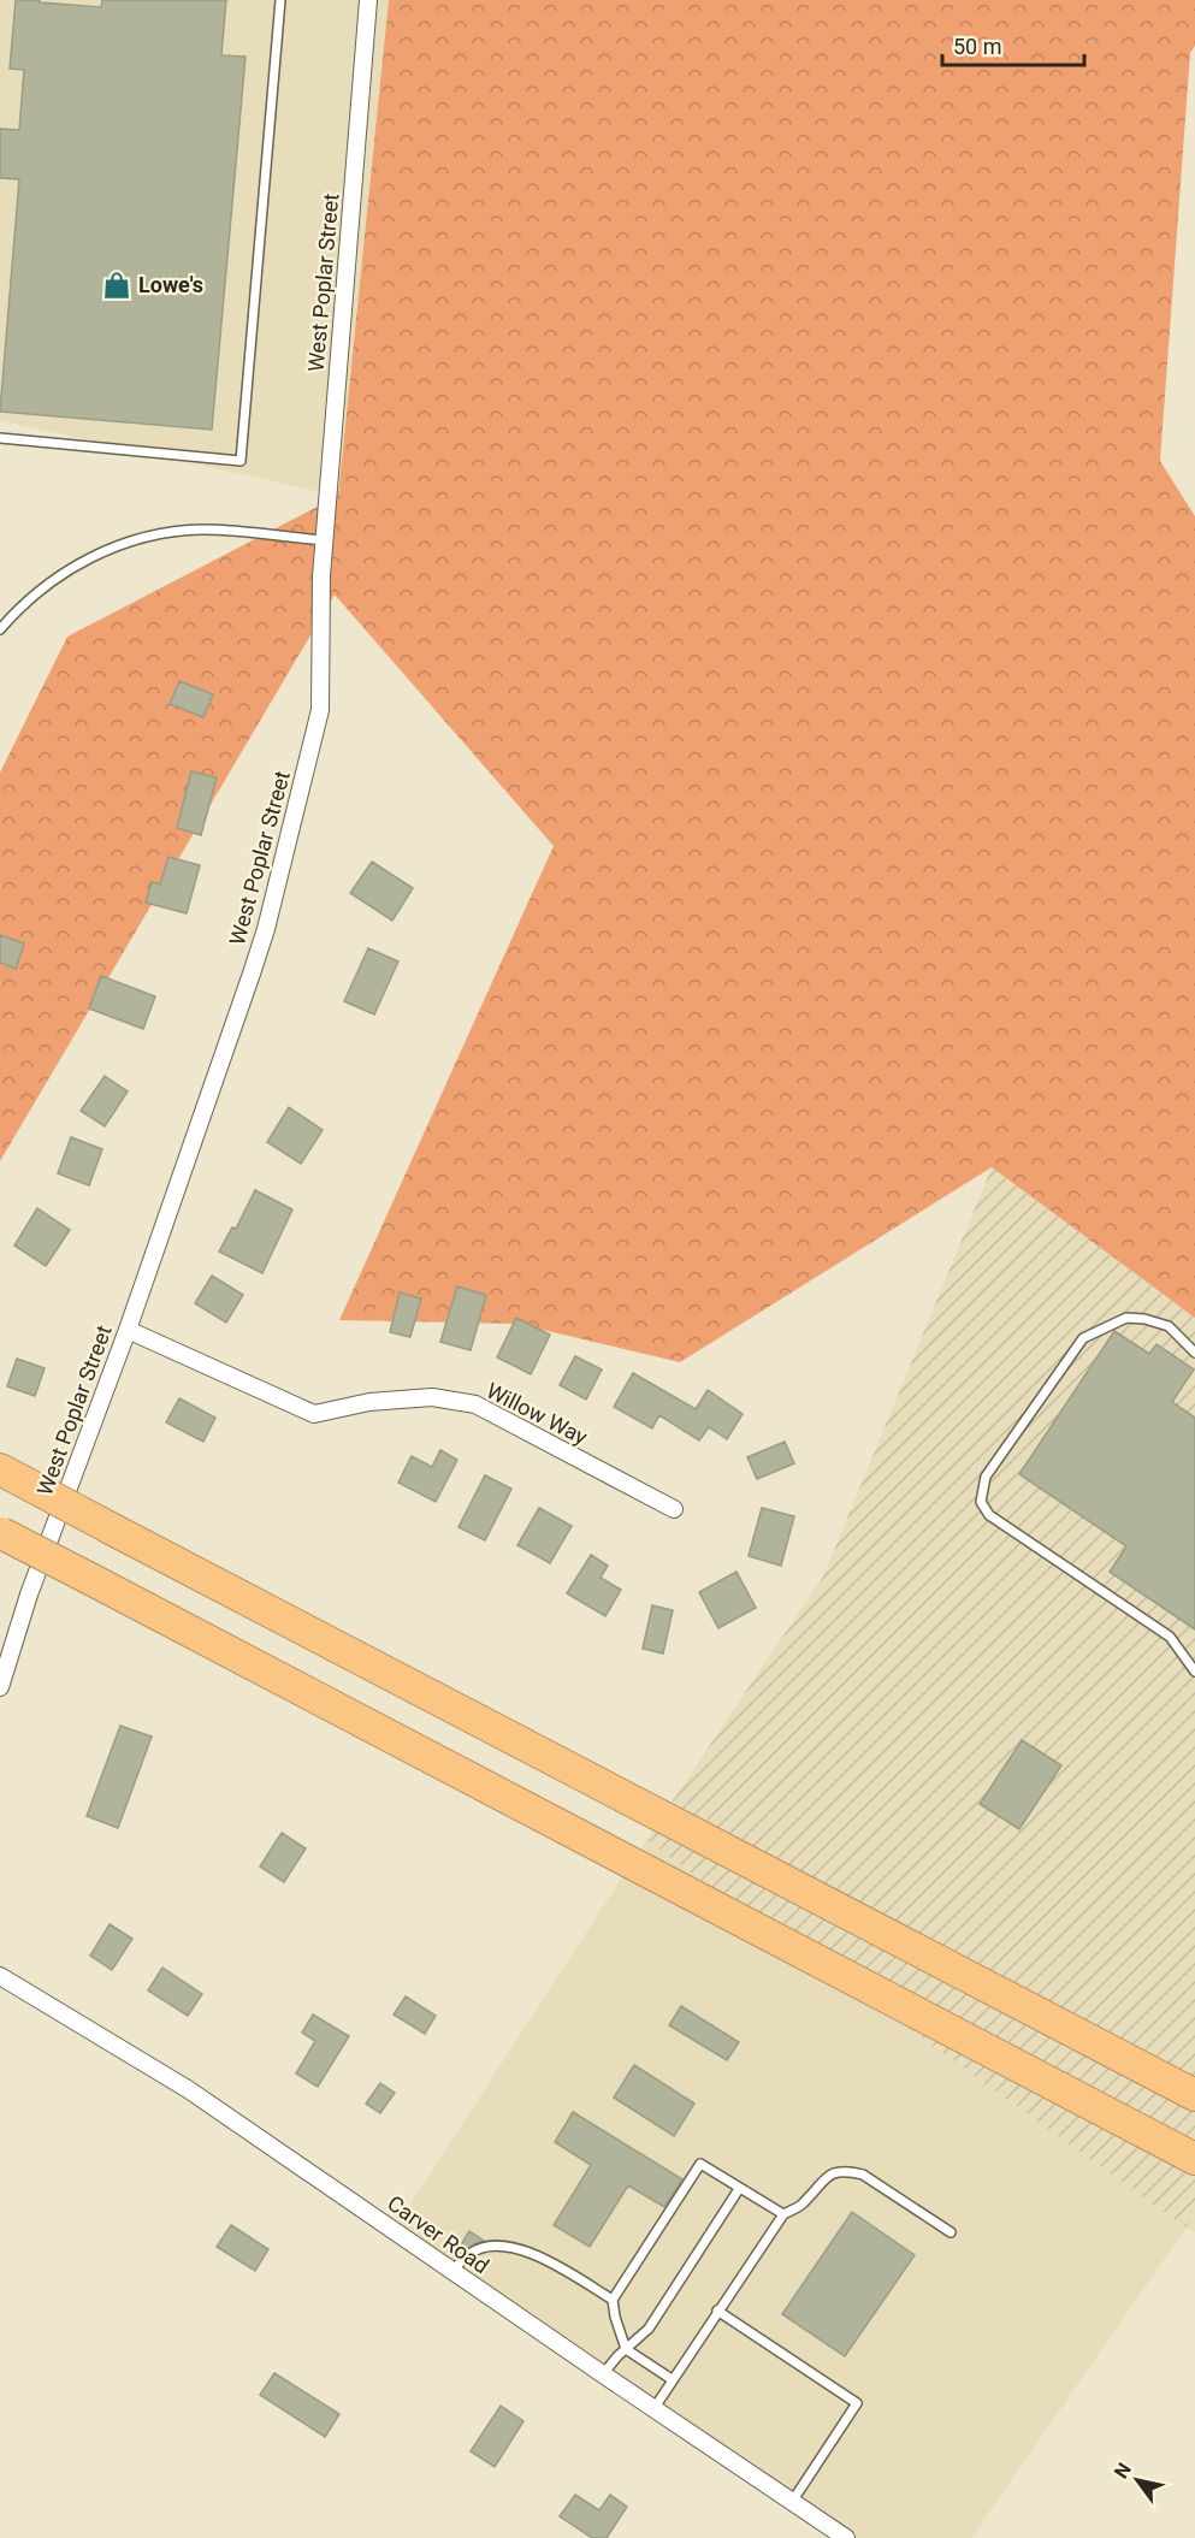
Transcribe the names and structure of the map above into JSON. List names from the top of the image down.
{
  "streets": {
    "street": ["West Poplar Street", "Willow Way", "Carver Road"]
  },
  "crossings": [
    ["West Poplar Street", "Willow Way"]
  ],
  "places": {
    "shop": ["Lowe's"]
  },
  "scale_bar": "50 m",
  "north": "top left"
}
